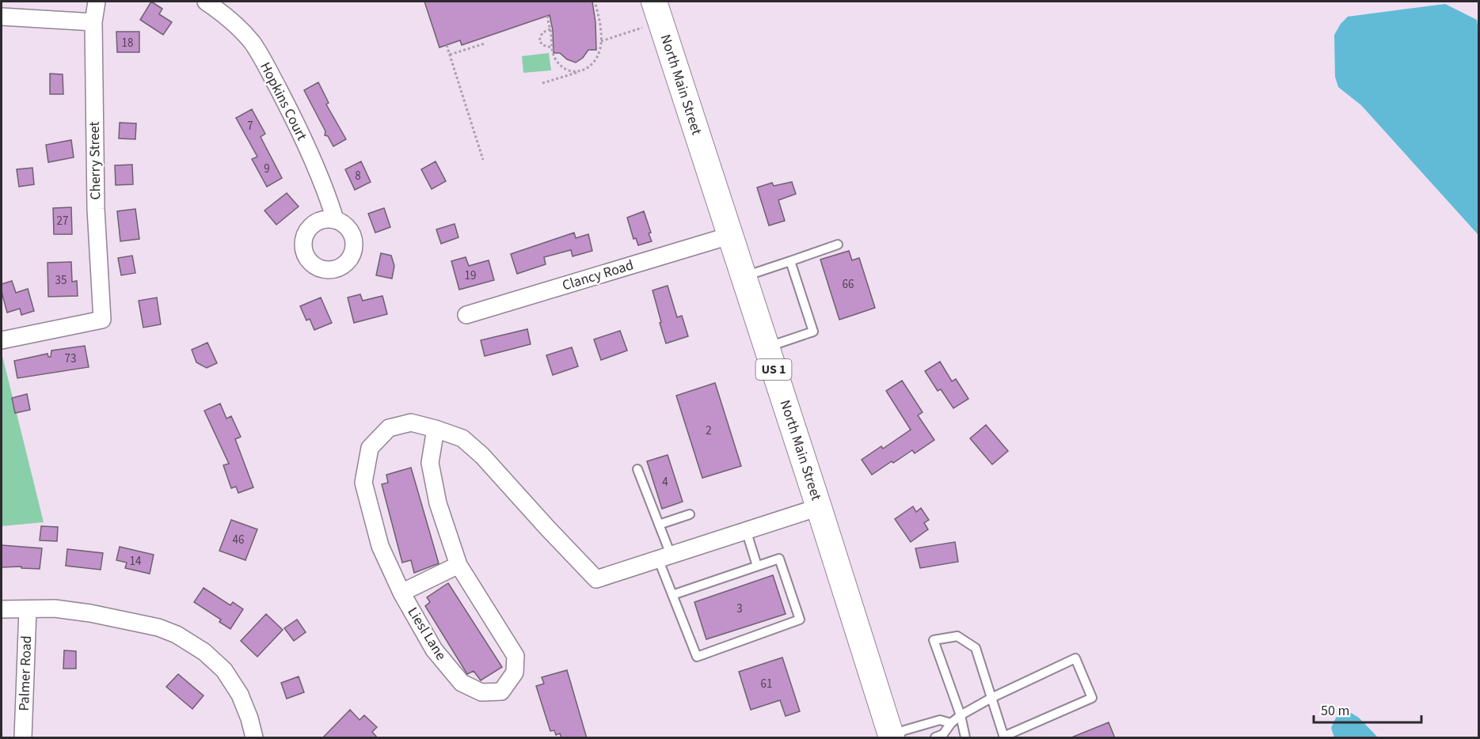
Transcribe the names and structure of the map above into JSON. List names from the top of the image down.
{
  "streets": {
    "main road": ["North Main Street", "US 1"],
    "street": [
      "Hopkins Court",
      "Cherry Street",
      "Clancy Road",
      "Liesl Lane",
      "Palmer Road"
    ]
  },
  "crossings": [
    ["North Main Street", "Clancy Road"],
    ["North Main Street", "Liesl Lane"]
  ],
  "house_numbers": [
    "18",
    "7",
    "9",
    "8",
    "27",
    "19",
    "35",
    "66",
    "73",
    "2",
    "4",
    "46",
    "14",
    "3",
    "61"
  ],
  "scale_bar": "50 m"
}
